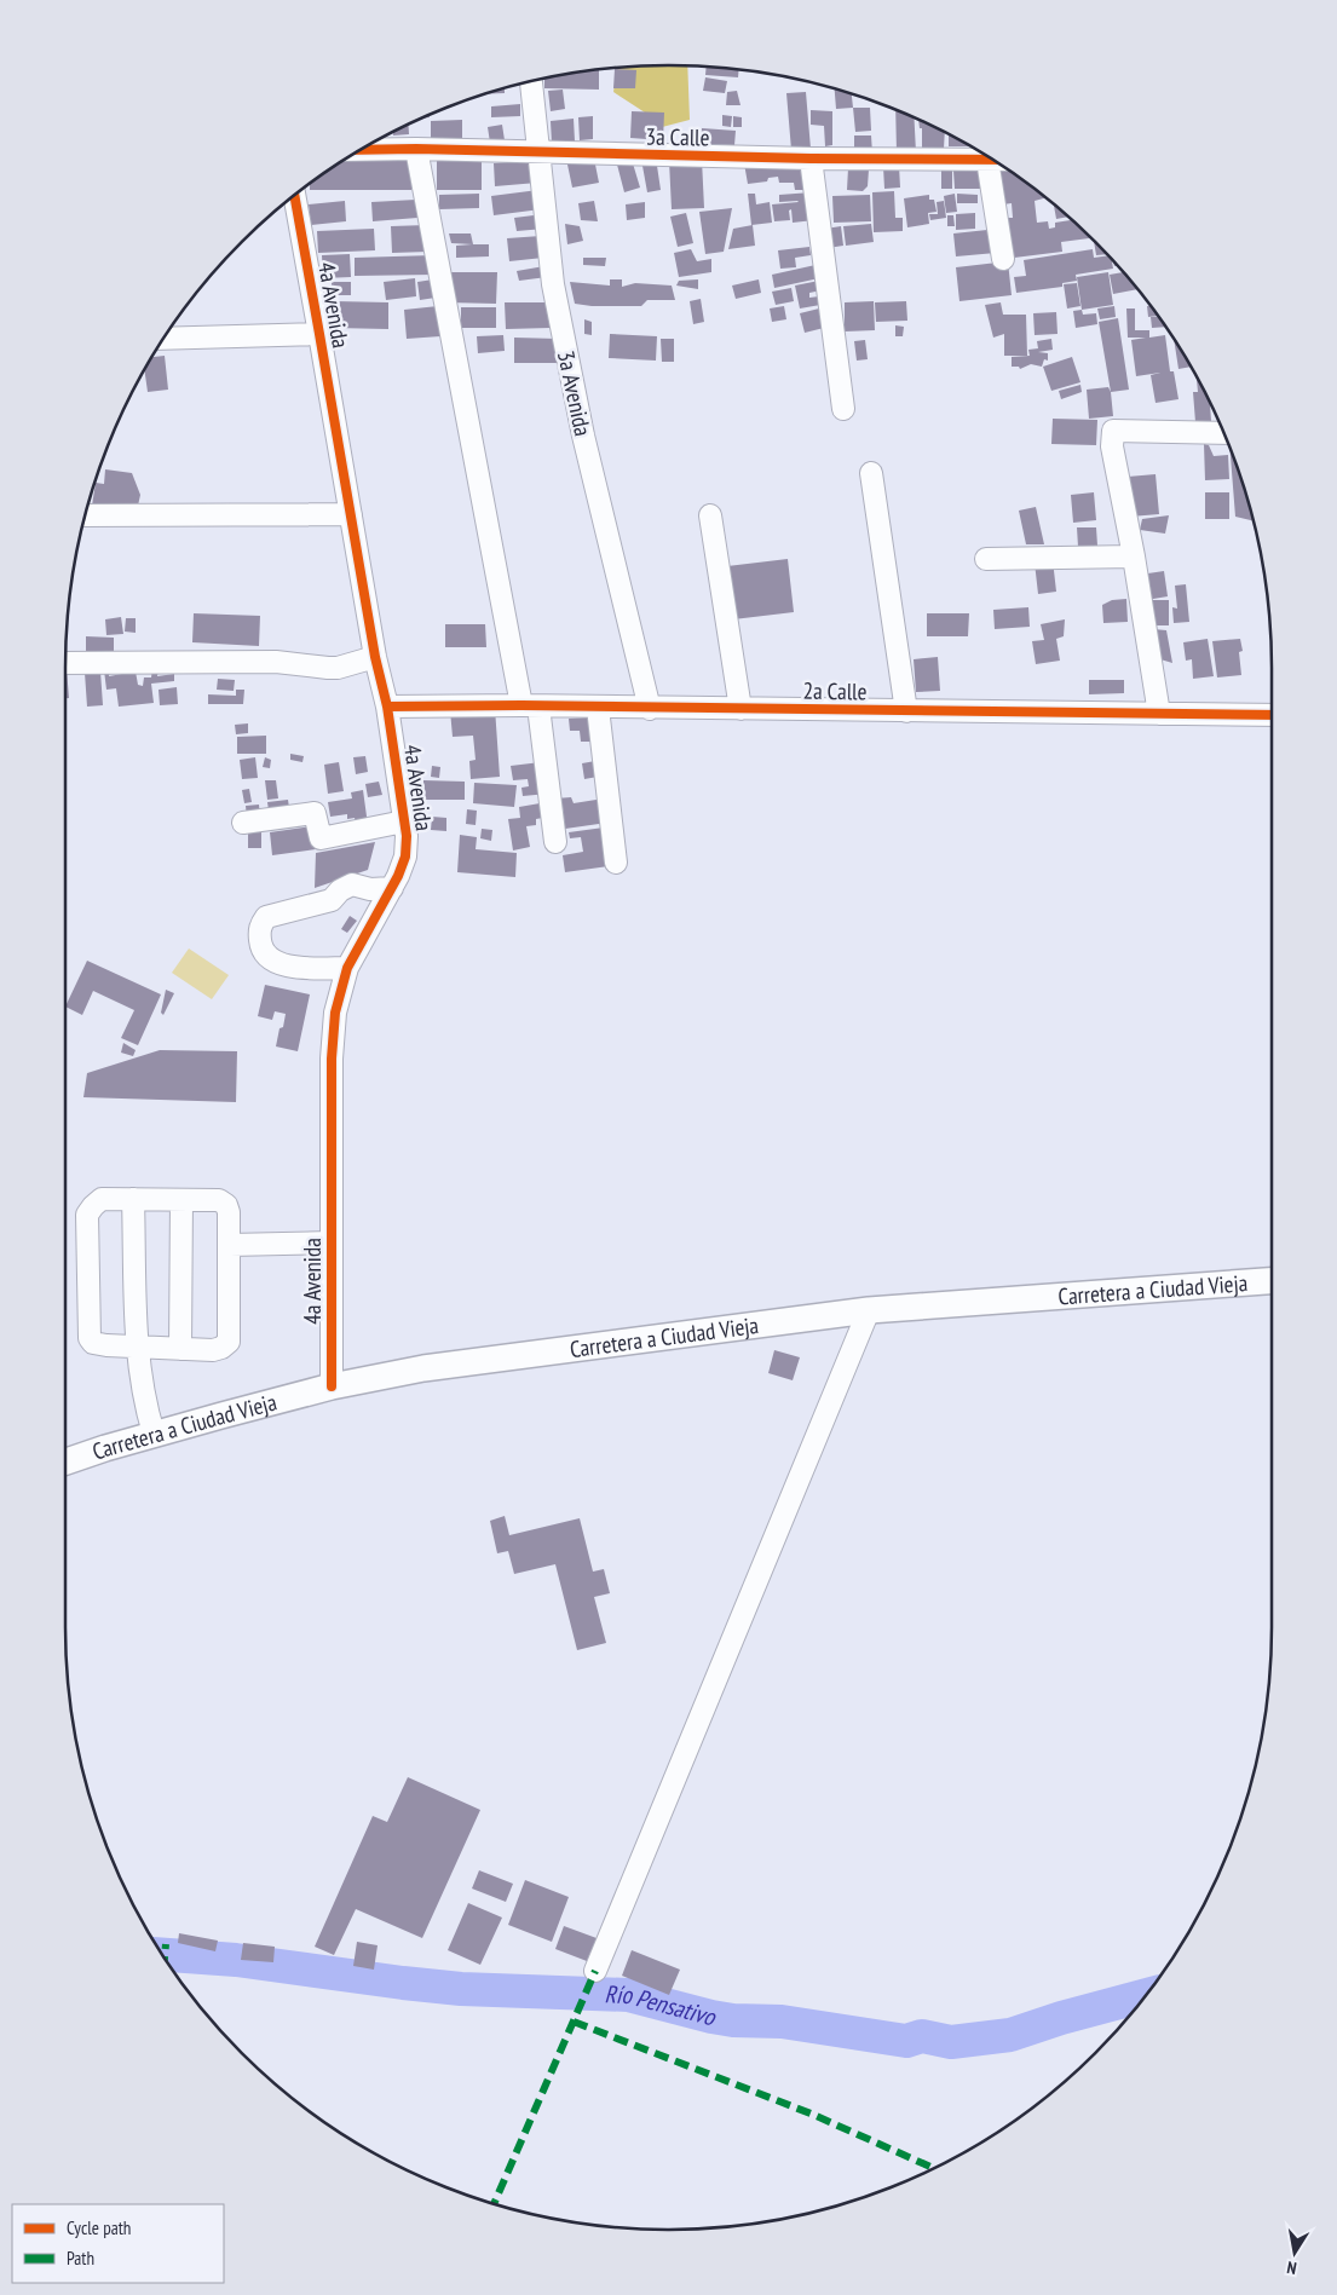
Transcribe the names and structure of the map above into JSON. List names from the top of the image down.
{
  "streets": {
    "main road": ["Carretera a Ciudad Vieja"],
    "street": [
      "3a Calle",
      "4a Avenida",
      "3a Avenida",
      "2a Calle"
    ]
  },
  "crossings": [
    ["3a Calle", "3a Avenida"],
    ["4a Avenida", "2a Calle"],
    ["4a Avenida", "Carretera a Ciudad Vieja"],
    ["3a Avenida", "2a Calle"]
  ],
  "water": ["Río Pensativo"],
  "legend": ["Cycle path", "Path"],
  "north": "bottom"
}
